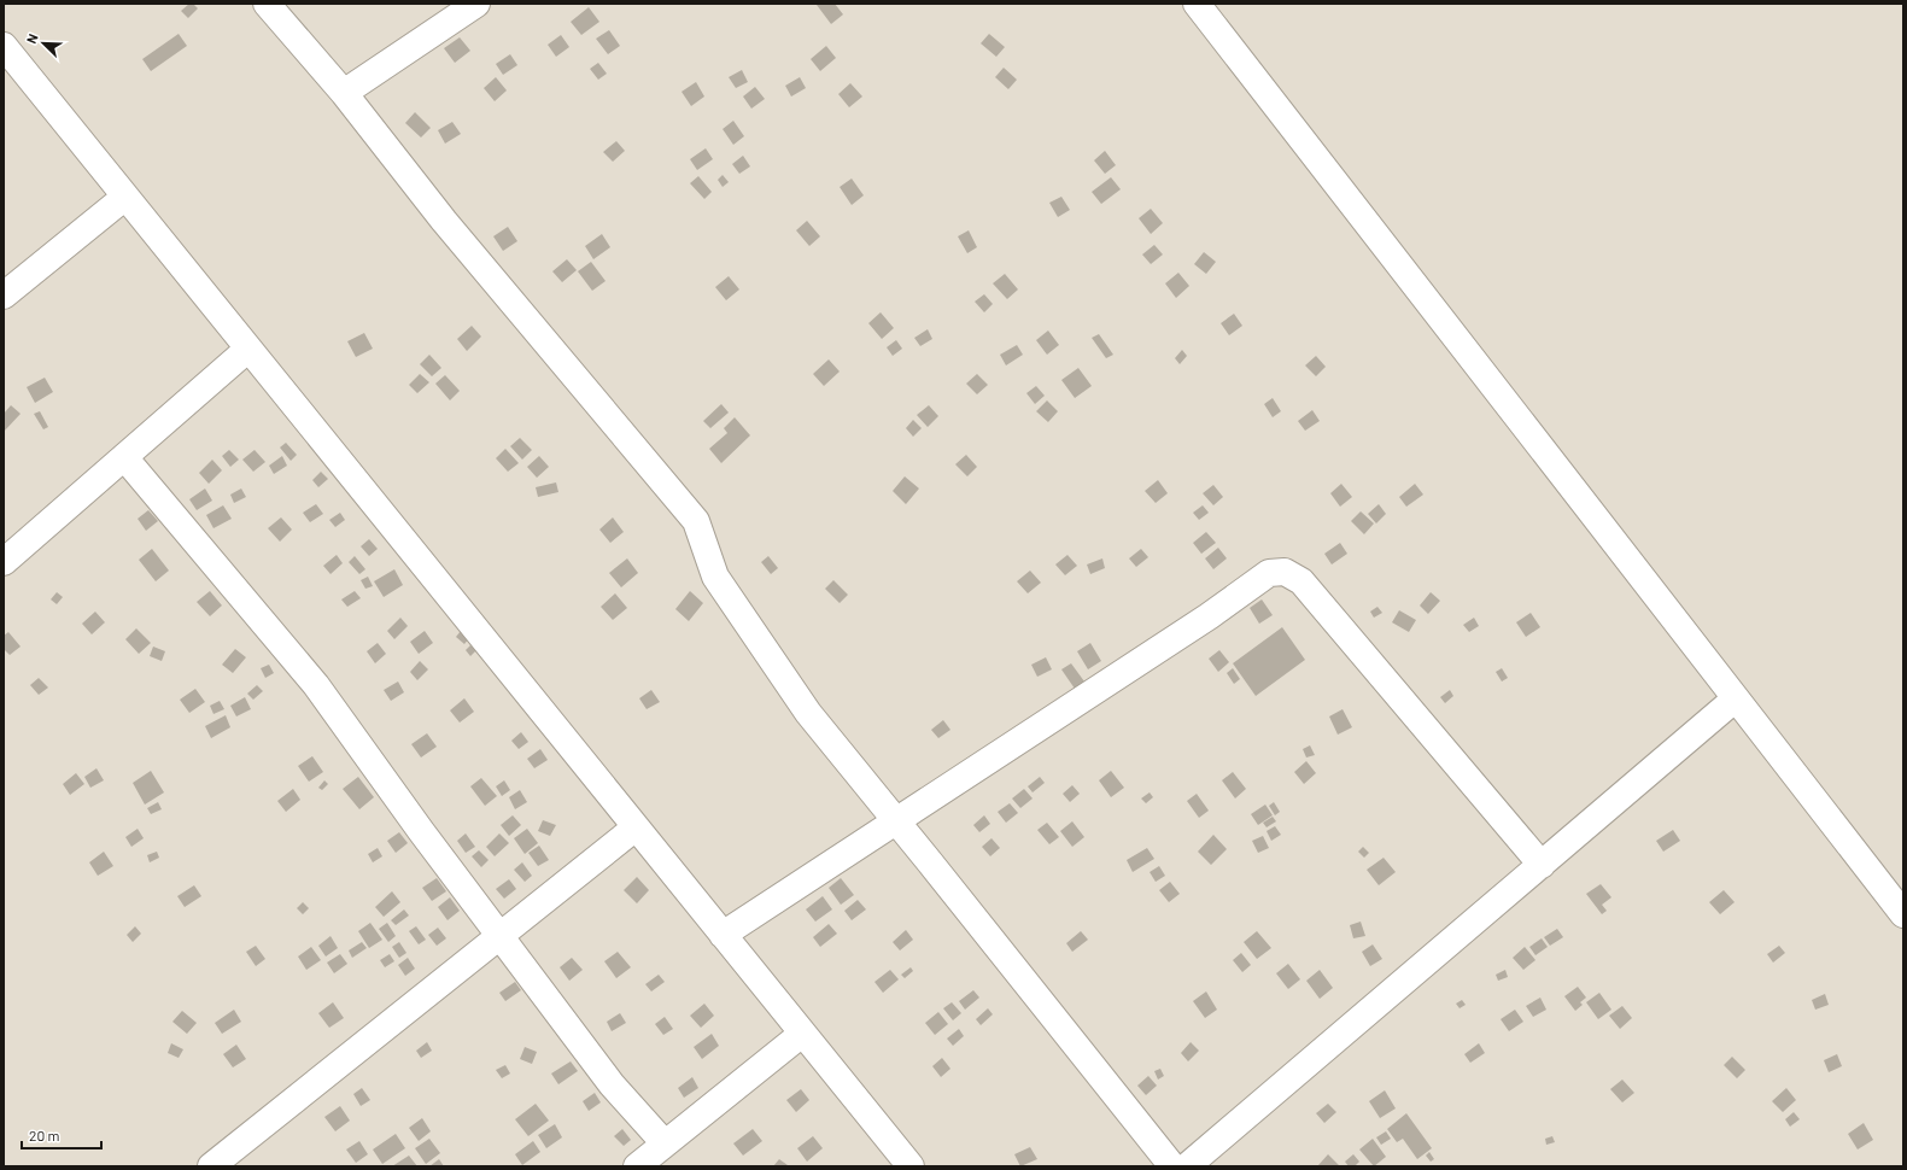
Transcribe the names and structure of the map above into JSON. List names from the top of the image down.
{
  "scale_bar": "20 m",
  "north": "top left"
}
